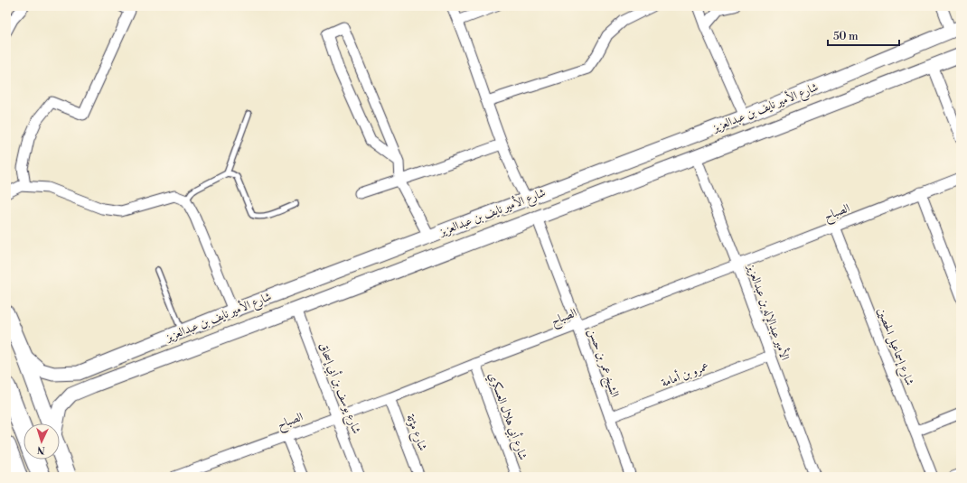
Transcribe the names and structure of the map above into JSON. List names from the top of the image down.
{
  "streets": {
    "street": [
      "شارع الأمير نايف بن عبدالعزيز",
      "الصباح",
      "الأمير عبدالإله بن عبدالعزيز",
      "شارع إسماعيل الحصين",
      "الشيخ عمر بن حسن",
      "عمرو بن أمامة",
      "شارع يوسف بن أبي إسحاق",
      "شارع أبي هلال العسكري",
      "شارع مؤتة"
    ]
  },
  "crossings": [
    ["شارع الأمير نايف بن عبدالعزيز", "الأمير عبدالإله بن عبدالعزيز"],
    ["شارع الأمير نايف بن عبدالعزيز", "الشيخ عمر بن حسن"],
    ["شارع الأمير نايف بن عبدالعزيز", "شارع يوسف بن أبي إسحاق"],
    ["الصباح", "الأمير عبدالإله بن عبدالعزيز"],
    ["الصباح", "شارع إسماعيل الحصين"],
    ["الصباح", "الشيخ عمر بن حسن"],
    ["الصباح", "شارع يوسف بن أبي إسحاق"],
    ["الصباح", "شارع أبي هلال العسكري"],
    ["الصباح", "شارع مؤتة"],
    ["الأمير عبدالإله بن عبدالعزيز", "عمرو بن أمامة"],
    ["الشيخ عمر بن حسن", "عمرو بن أمامة"]
  ],
  "scale_bar": "50 m",
  "north": "bottom"
}
